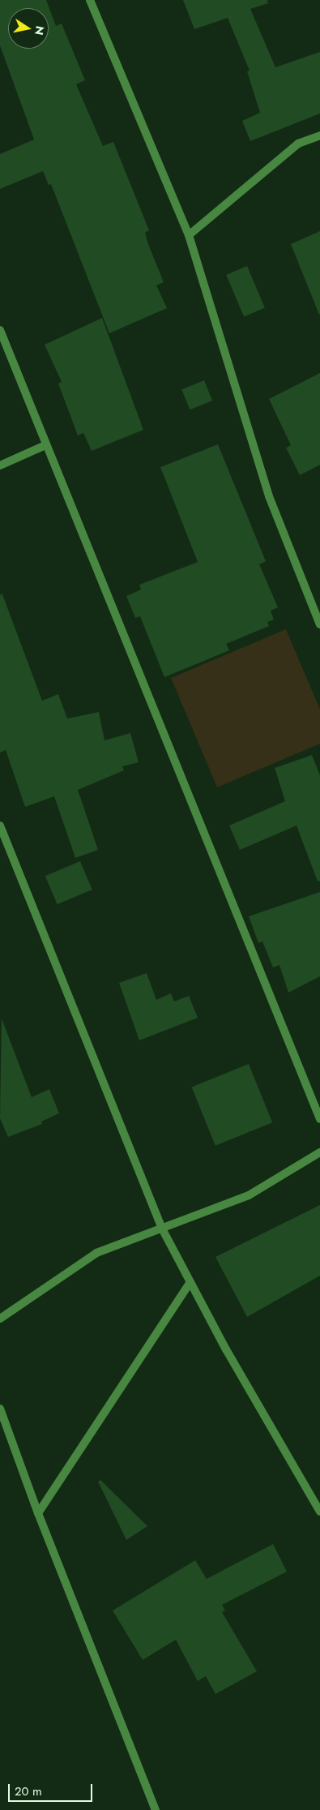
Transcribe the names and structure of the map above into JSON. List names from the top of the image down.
{
  "scale_bar": "20 m",
  "north": "right"
}
